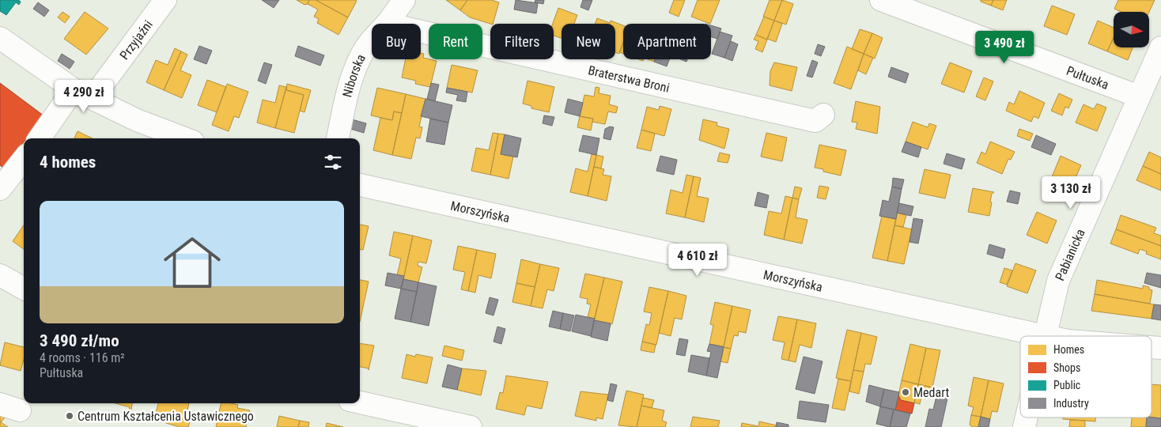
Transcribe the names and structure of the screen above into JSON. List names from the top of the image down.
{
  "streets": {
    "street": [
      "Przyjaźni",
      "Niborska",
      "Pułtuska",
      "Braterstwa Broni",
      "Morszyńska",
      "Pabianicka"
    ]
  },
  "crossings": [
    ["Pułtuska", "Pabianicka"],
    ["Morszyńska", "Pabianicka"]
  ],
  "places": ["Medart", "Centrum Kształcenia Ustawicznego"],
  "legend": [
    "Homes",
    "Shops",
    "Public",
    "Industry"
  ],
  "north": "right",
  "page": {
    "chip": [
      "Buy",
      "Rent",
      "Filters",
      "New",
      "Apartment"
    ],
    "price": [
      "3 490 zł",
      "4 290 zł",
      "3 130 zł",
      "4 610 zł"
    ],
    "heading": "4 homes",
    "list": [
      {
        "name": "3 490 zł/mo",
        "note": "4 rooms · 116 m² · Pułtuska"
      }
    ]
  }
}
